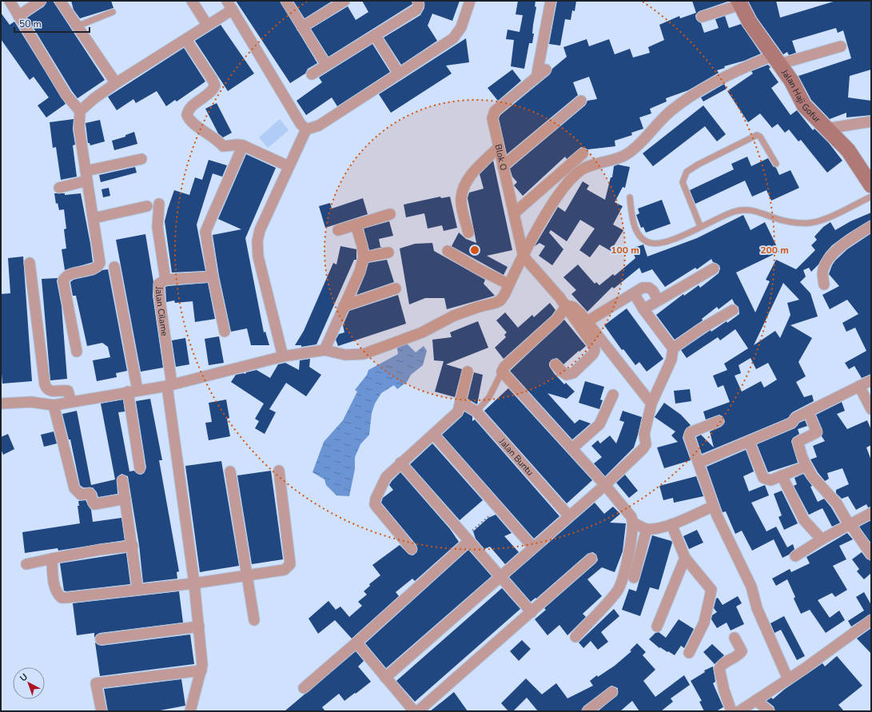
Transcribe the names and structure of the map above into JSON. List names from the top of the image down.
{
  "streets": {
    "street": [
      "Jalan Haji Gofur",
      "Blok O",
      "Jalan Cilame",
      "Jalan Buntu"
    ]
  },
  "scale_bar": "50 m",
  "north": "top left",
  "rings": ["100 m", "200 m"]
}
